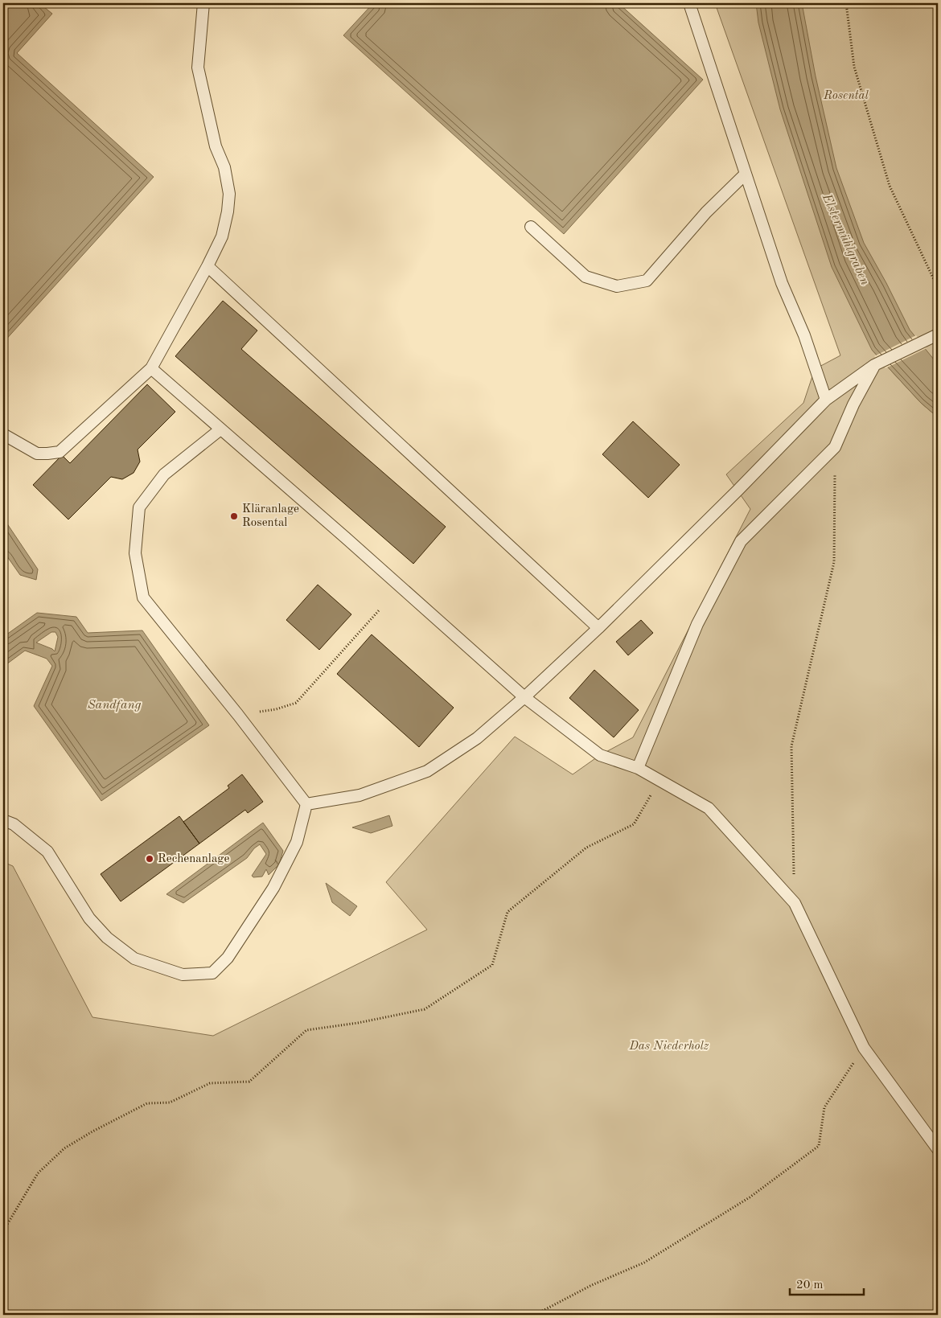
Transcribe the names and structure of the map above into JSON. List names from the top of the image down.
{
  "water": ["Elstermühlgraben", "Sandfang"],
  "parks": ["Rosental", "Das Niederholz"],
  "places": ["Kläranlage Rosental", "Rechenanlage"],
  "scale_bar": "20 m"
}
